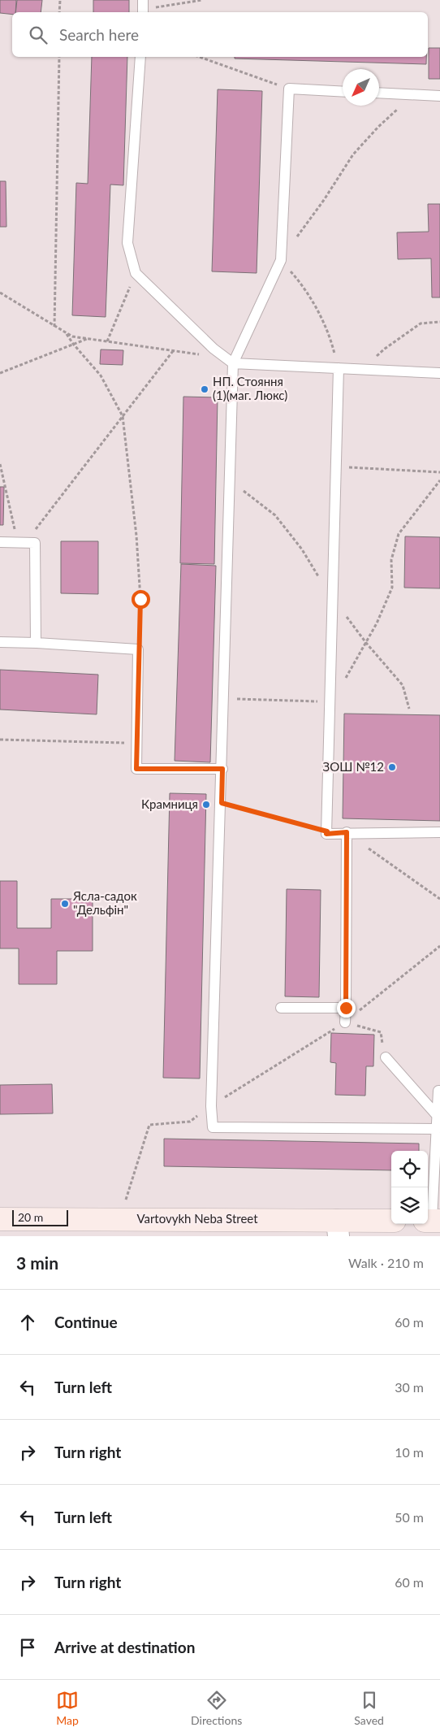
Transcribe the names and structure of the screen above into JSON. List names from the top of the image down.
{
  "streets": {
    "street": ["Vartovykh Neba Street"]
  },
  "places": [
    "НП. Стояння (1)(маг. Люкс)",
    "ЗОШ №12",
    "Крамниця",
    "Ясла-садок \"Дельфін\""
  ],
  "scale_bar": "20 m",
  "north": "bottom left",
  "page": {
    "search": "Search here",
    "scale": "20 m",
    "heading": ["3 min", "Walk · 210 m"],
    "list": [
      ["Continue", "60 m"],
      ["Turn left", "30 m"],
      ["Turn right", "10 m"],
      ["Turn left", "50 m"],
      ["Turn right", "60 m"],
      "Arrive at destination"
    ],
    "nav": ["Map", "Directions", "Saved"]
  }
}
